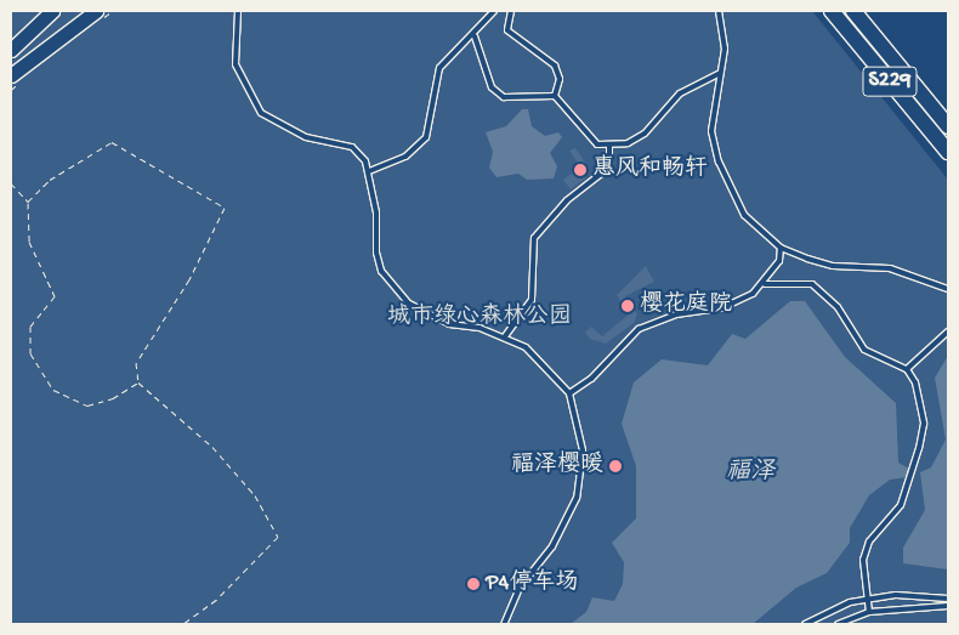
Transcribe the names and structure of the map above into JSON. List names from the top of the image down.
{
  "streets": {
    "main road": ["S229"]
  },
  "water": ["福泽"],
  "parks": ["城市绿心森林公园"],
  "places": [
    "惠风和畅轩",
    "樱花庭院",
    "福泽樱暖",
    "P4停车场"
  ]
}
